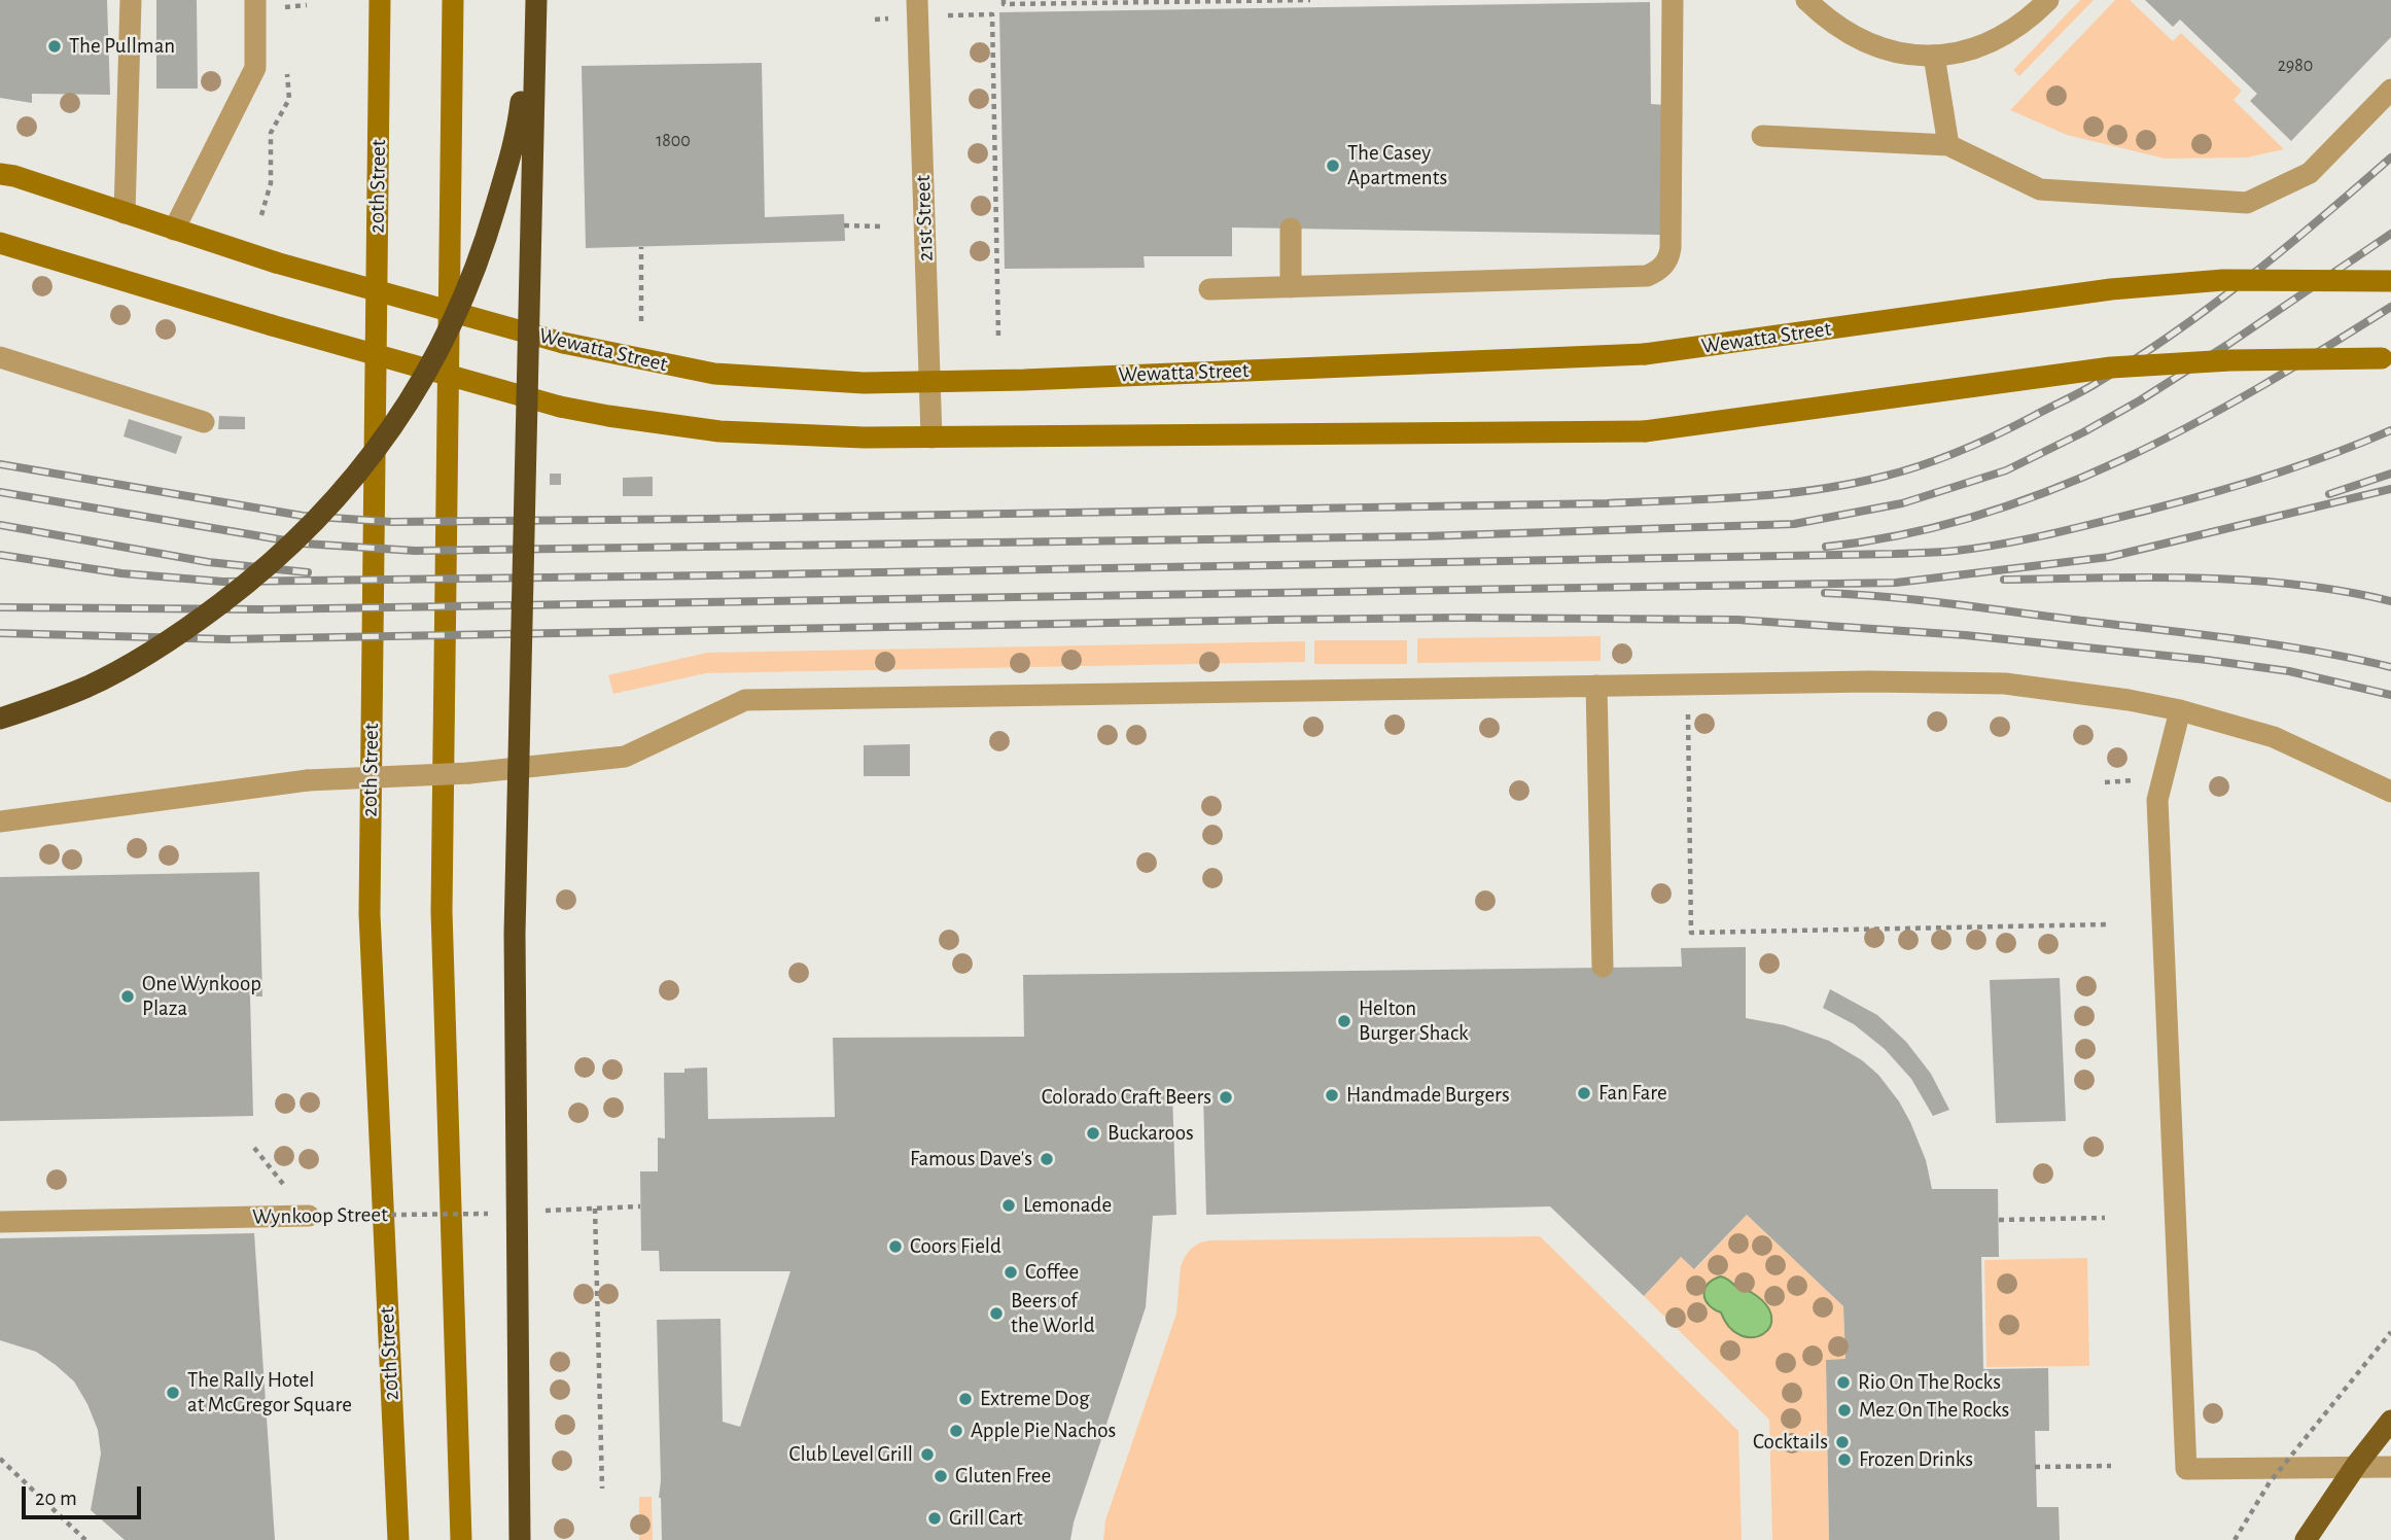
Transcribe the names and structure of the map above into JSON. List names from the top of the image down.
{
  "streets": {
    "street": [
      "20th Street",
      "21st Street",
      "Wewatta Street",
      "Wynkoop Street"
    ]
  },
  "crossings": [
    ["21st Street", "Wewatta Street"]
  ],
  "places": [
    "The Pullman",
    "The Casey Apartments",
    "One Wynkoop Plaza",
    "Helton Burger Shack",
    "Fan Fare",
    "Handmade Burgers",
    "Colorado Craft Beers",
    "Buckaroos",
    "Famous Dave's",
    "Lemonade",
    "Coors Field",
    "Coffee",
    "Beers of the World",
    "Rio On The Rocks",
    "The Rally Hotel at McGregor Square",
    "Extreme Dog",
    "Mez On The Rocks",
    "Apple Pie Nachos",
    "Cocktails",
    "Club Level Grill",
    "Frozen Drinks",
    "Gluten Free",
    "Grill Cart"
  ],
  "house_numbers": ["2980", "1800"],
  "scale_bar": "20 m"
}
